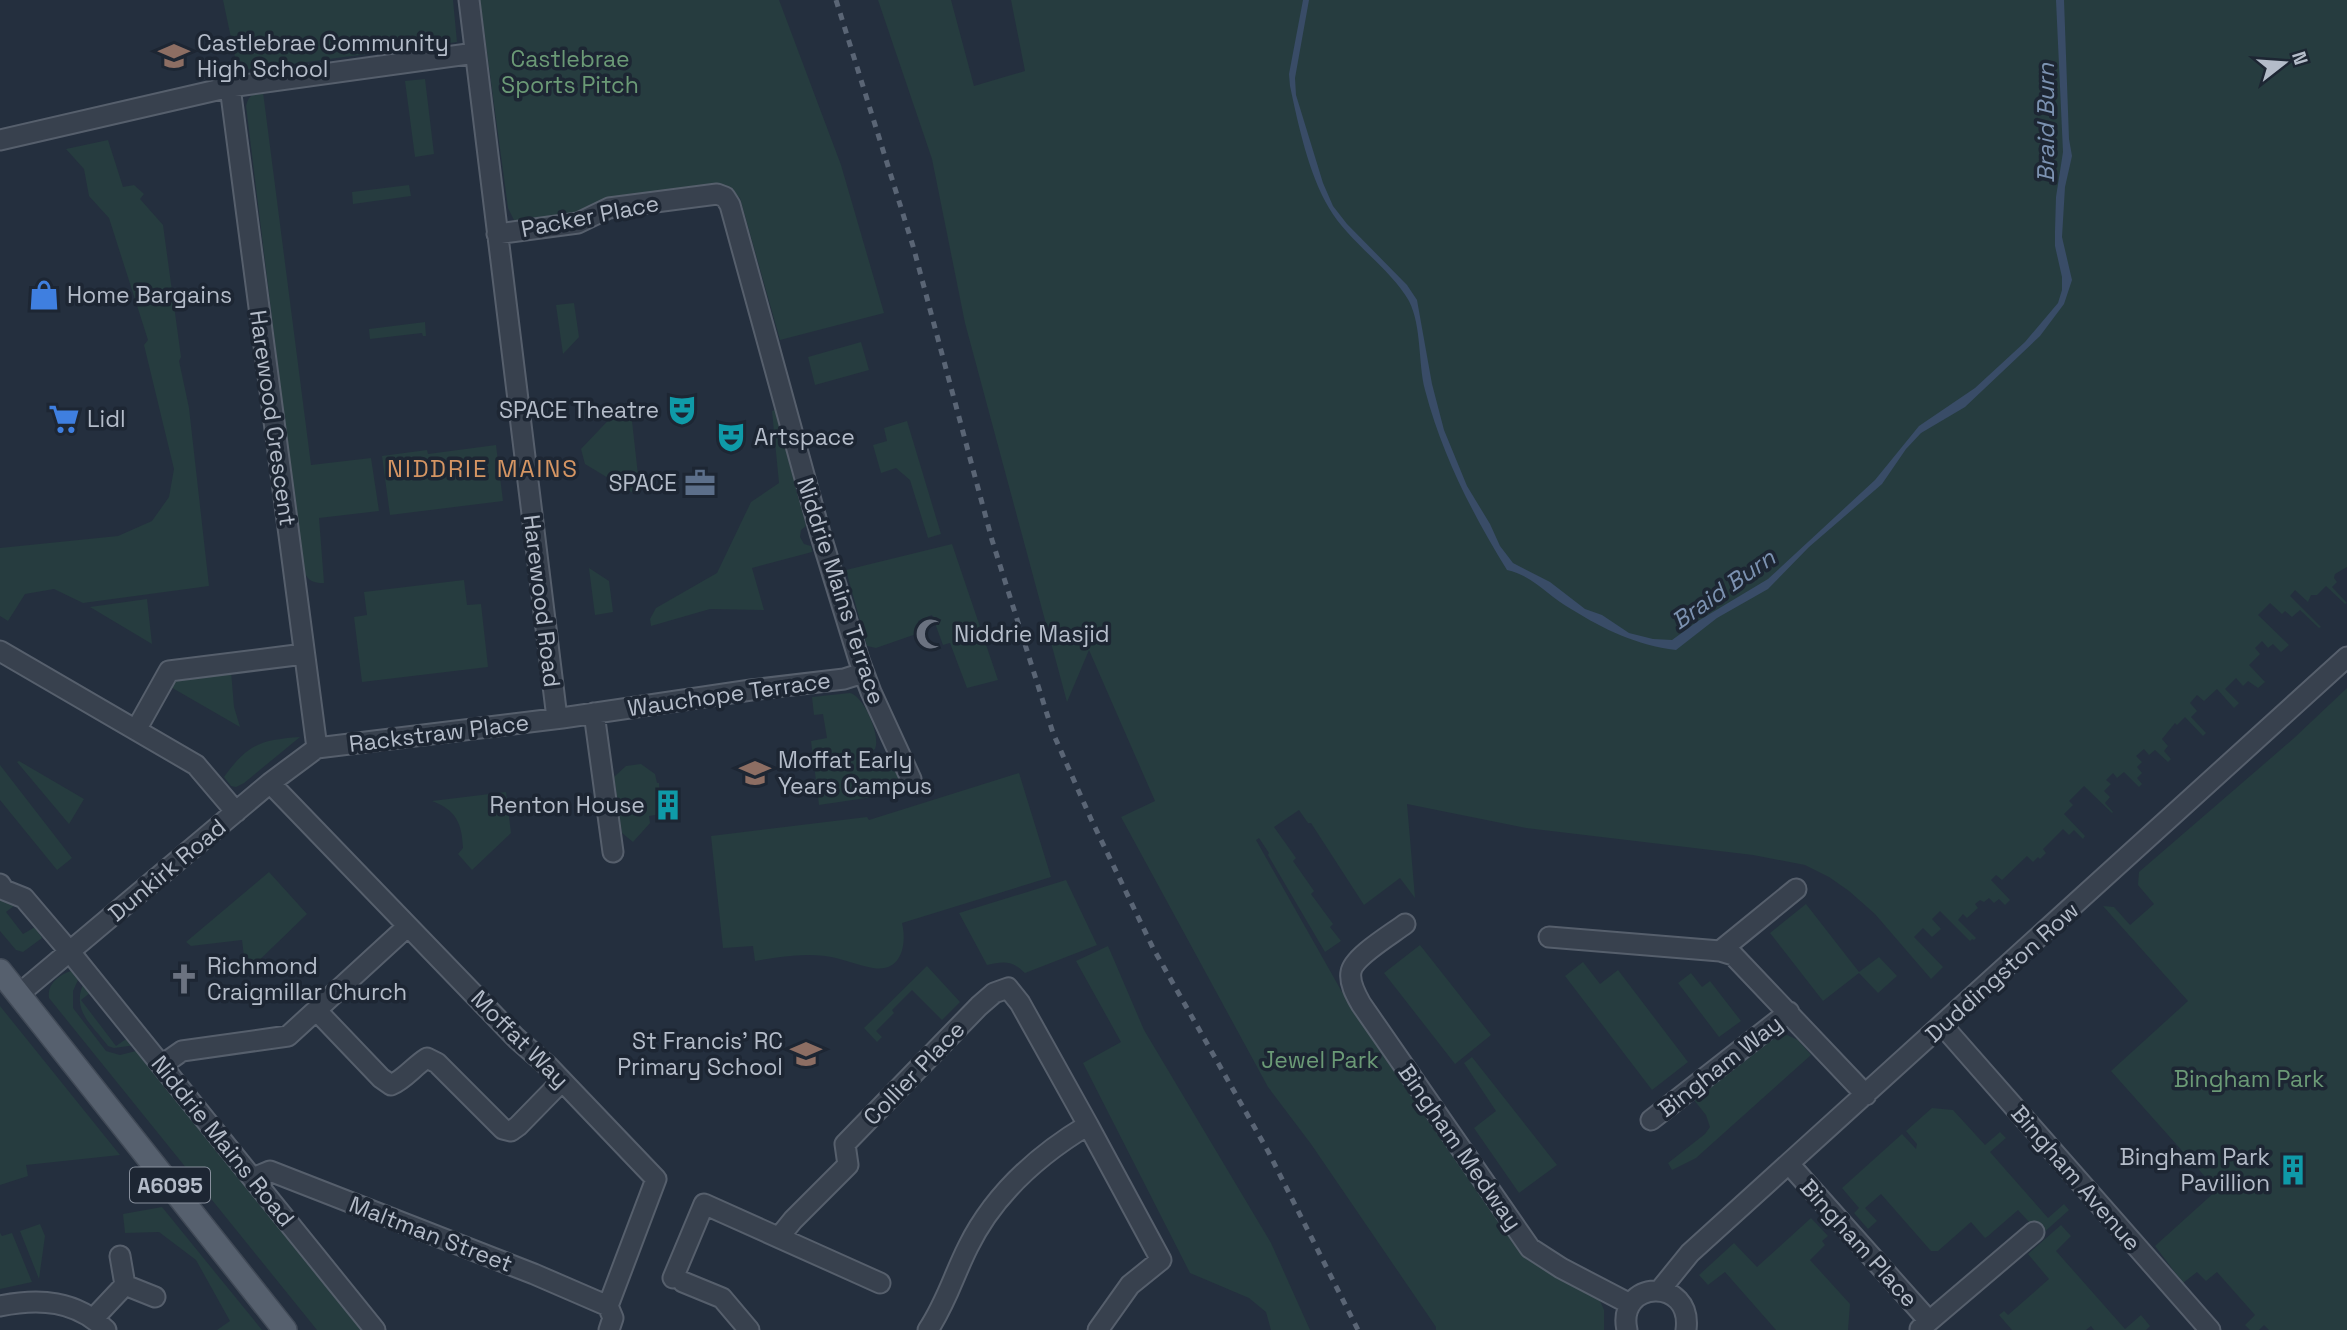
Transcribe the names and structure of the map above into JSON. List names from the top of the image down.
{
  "streets": {
    "main road": ["A6095"],
    "street": [
      "Packer Place",
      "Harewood Crescent",
      "Niddrie Mains Terrace",
      "Harewood Road",
      "Wauchope Terrace",
      "Rackstraw Place",
      "Dunkirk Road",
      "Duddingston Row",
      "Moffat Way",
      "Bingham Way",
      "Collier Place",
      "Niddrie Mains Road",
      "Bingham Medway",
      "Bingham Avenue",
      "Maltman Street",
      "Bingham Place"
    ]
  },
  "crossings": [
    ["Packer Place", "Niddrie Mains Terrace"],
    ["Packer Place", "Harewood Road"],
    ["Harewood Crescent", "Rackstraw Place"],
    ["Harewood Crescent", "Dunkirk Road"],
    ["Niddrie Mains Terrace", "Wauchope Terrace"],
    ["Harewood Road", "Wauchope Terrace"],
    ["Harewood Road", "Rackstraw Place"],
    ["Wauchope Terrace", "Rackstraw Place"],
    ["Rackstraw Place", "Dunkirk Road"],
    ["Dunkirk Road", "Moffat Way"],
    ["Dunkirk Road", "Niddrie Mains Road"],
    ["Dunkirk Road", "A6095"],
    ["Duddingston Row", "Bingham Way"],
    ["Duddingston Row", "Bingham Avenue"],
    ["Duddingston Row", "Bingham Place"],
    ["Moffat Way", "Maltman Street"],
    ["Niddrie Mains Road", "Maltman Street"]
  ],
  "districts": ["NIDDRIE MAINS"],
  "water": ["Braid Burn"],
  "parks": ["Castlebrae Sports Pitch", "Jewel Park", "Bingham Park"],
  "places": {
    "school or university": ["Castlebrae Community High School", "Moffat Early Years Campus", "St Francis' RC Primary School"],
    "shop": ["Home Bargains"],
    "theatre": ["SPACE Theatre", "Artspace"],
    "supermarket": ["Lidl"],
    "office": ["SPACE"],
    "mosque": ["Niddrie Masjid"],
    "building": ["Renton House", "Bingham Park Pavillion"],
    "church": ["Richmond Craigmillar Church"]
  },
  "north": "right"
}
